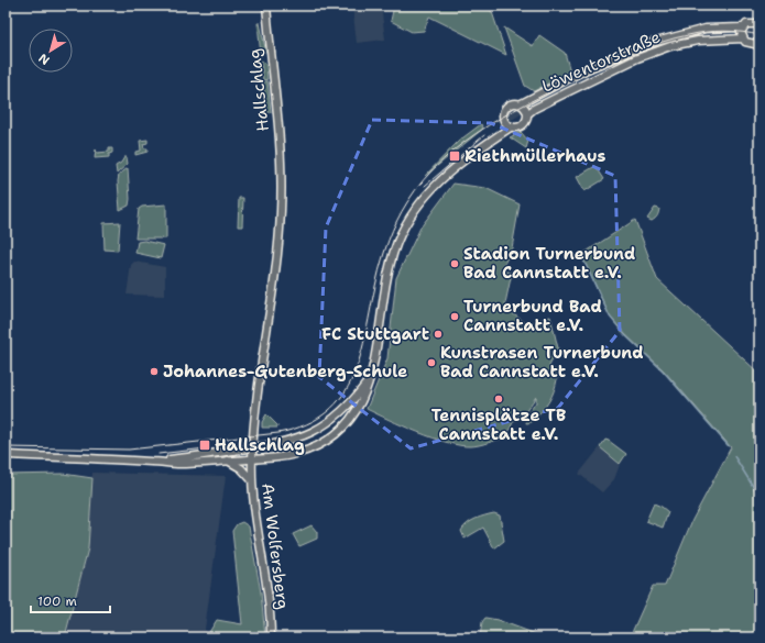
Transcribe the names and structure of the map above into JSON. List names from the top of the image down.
{
  "streets": {
    "main road": ["Löwentorstraße", "Hallschlag", "Am Wolfersberg"]
  },
  "crossings": [
    ["Löwentorstraße", "Hallschlag"],
    ["Löwentorstraße", "Am Wolfersberg"],
    ["Hallschlag", "Am Wolfersberg"]
  ],
  "places": {
    "transit": ["Riethmüllerhaus", "Hallschlag"],
    "other": [
      "Stadion Turnerbund Bad Cannstatt e.V.",
      "Turnerbund Bad Cannstatt e.V.",
      "FC Stuttgart",
      "Kunstrasen Turnerbund Bad Cannstatt e.V.",
      "Johannes-Gutenberg-Schule",
      "Tennisplätze TB Cannstatt e.V."
    ]
  },
  "scale_bar": "100 m",
  "north": "bottom left"
}
